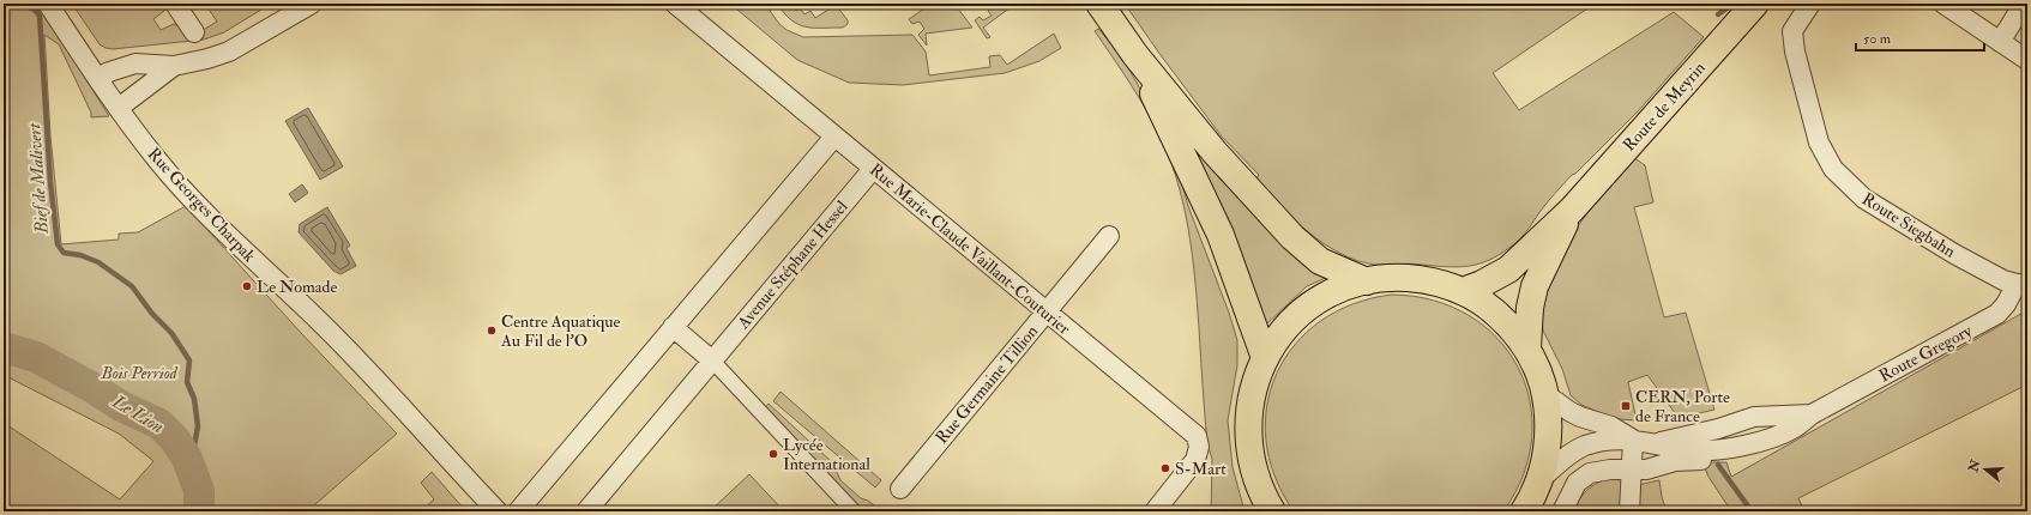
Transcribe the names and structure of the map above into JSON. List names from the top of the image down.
{
  "streets": {
    "main road": ["Route de Meyrin"],
    "street": [
      "Rue Georges Charpak",
      "Route Siegbahn",
      "Rue Marie-Claude Vaillant-Couturier",
      "Avenue Stéphane Hessel",
      "Route Gregory",
      "Rue Germaine Tillion"
    ]
  },
  "crossings": [
    ["Route Siegbahn", "Route Gregory"],
    ["Rue Marie-Claude Vaillant-Couturier", "Avenue Stéphane Hessel"],
    ["Rue Marie-Claude Vaillant-Couturier", "Rue Germaine Tillion"]
  ],
  "water": ["Bief de Malivert", "Le Lion"],
  "parks": ["Bois Perriod"],
  "places": {
    "other": [
      "Le Nomade",
      "Centre Aquatique Au Fil de l'O",
      "Lycée International",
      "S-Mart"
    ],
    "transit": ["CERN, Porte de France"]
  },
  "scale_bar": "50 m",
  "north": "left"
}
